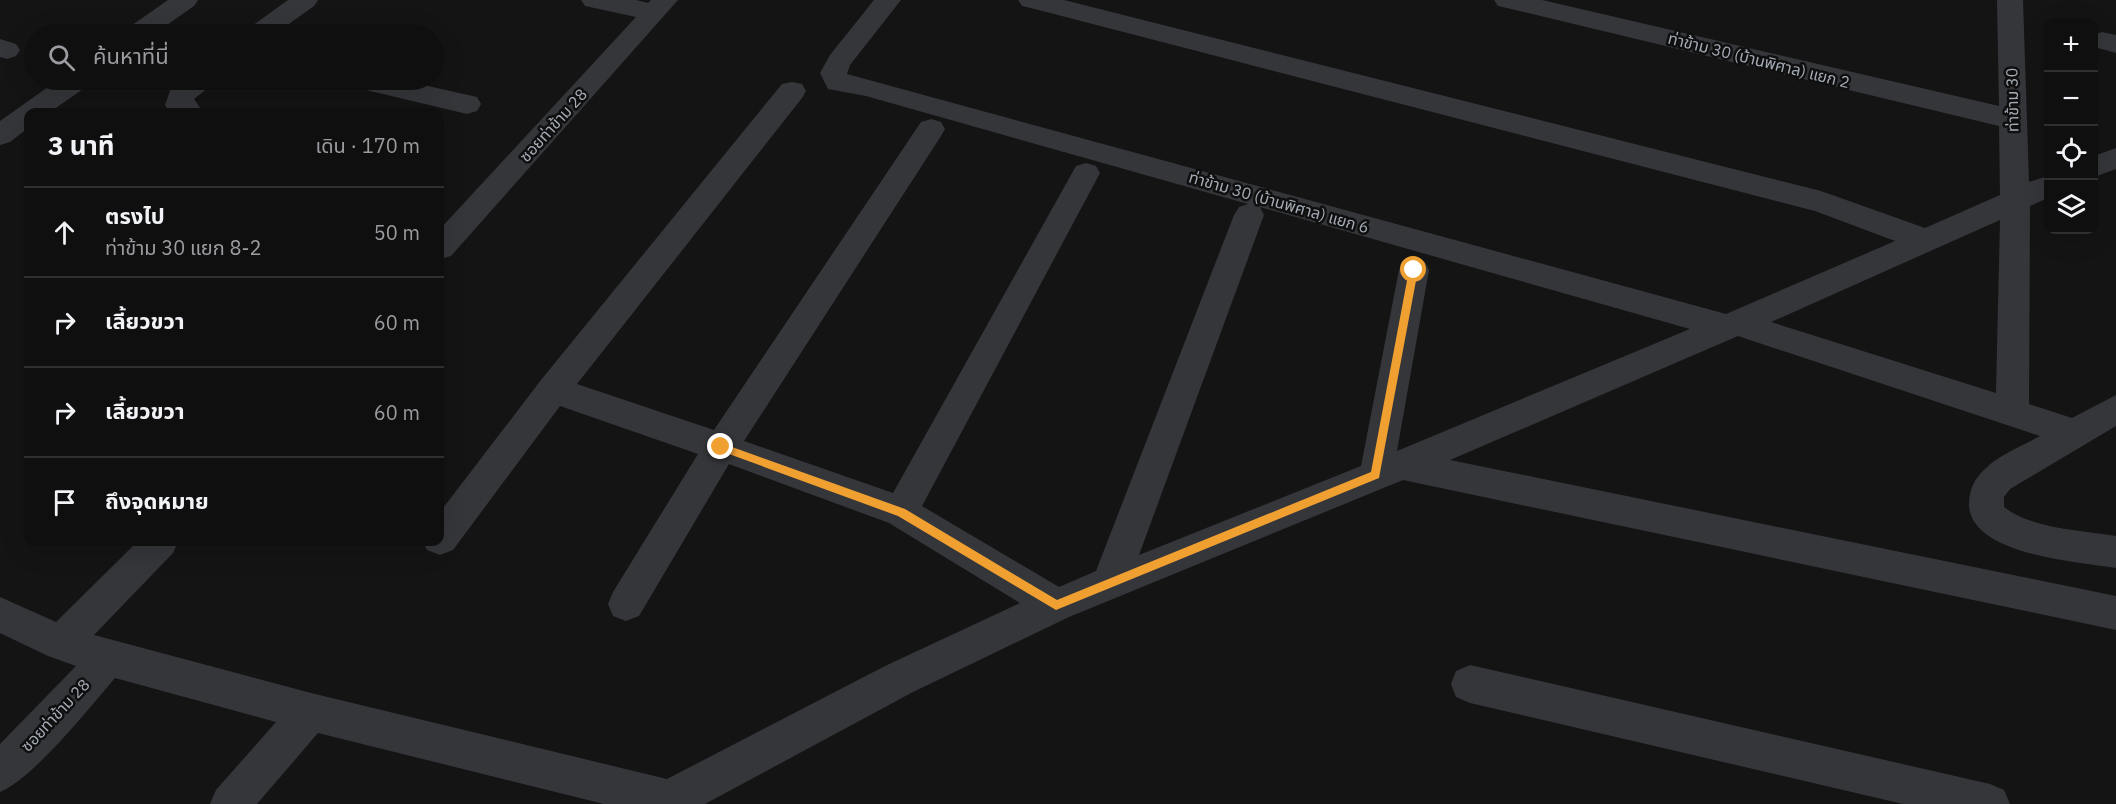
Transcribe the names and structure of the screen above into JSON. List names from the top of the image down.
{
  "streets": {
    "street": [
      "ท่าข้าม 30 (บ้านพิศาล) แยก 2",
      "ท่าข้าม 30",
      "ซอยท่าข้าม 28",
      "ท่าข้าม 30 (บ้านพิศาล) แยก 6"
    ]
  },
  "crossings": [
    ["ท่าข้าม 30 (บ้านพิศาล) แยก 2", "ท่าข้าม 30"],
    ["ท่าข้าม 30", "ท่าข้าม 30 (บ้านพิศาล) แยก 6"]
  ],
  "page": {
    "map_buttons": ["+", "−"],
    "search": "ค้นหาที่นี่",
    "heading": ["3 นาที", "เดิน · 170 m"],
    "list": [
      ["ตรงไป", "ท่าข้าม 30 แยก 8-2", "50 m"],
      ["เลี้ยวขวา", "60 m"],
      ["เลี้ยวขวา", "60 m"],
      "ถึงจุดหมาย"
    ]
  }
}
